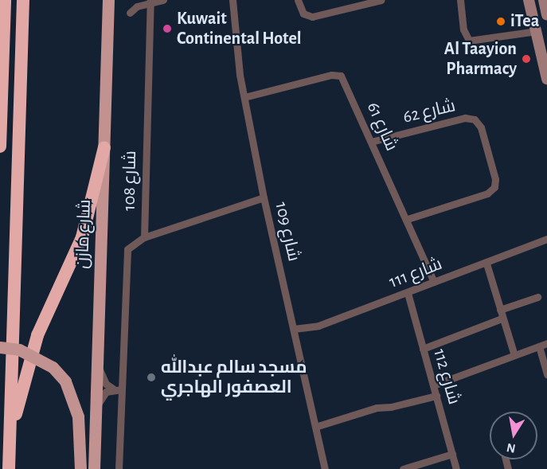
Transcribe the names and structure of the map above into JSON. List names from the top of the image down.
{
  "streets": {
    "main road": ["شارع مازن"],
    "street": [
      "شارع 62",
      "شارع 61",
      "شارع 108",
      "شارع 109",
      "شارع 111",
      "شارع 112"
    ]
  },
  "crossings": [
    ["شارع 62", "شارع 61"],
    ["شارع 61", "شارع 109"],
    ["شارع 61", "شارع 111"],
    ["شارع 108", "شارع 109"],
    ["شارع 109", "شارع 111"],
    ["شارع 111", "شارع 112"]
  ],
  "places": [
    "iTea",
    "Kuwait Continental Hotel",
    "Al Taayion Pharmacy",
    "مسجد سالم عبدالله العصفور الهاجري"
  ],
  "north": "bottom"
}
